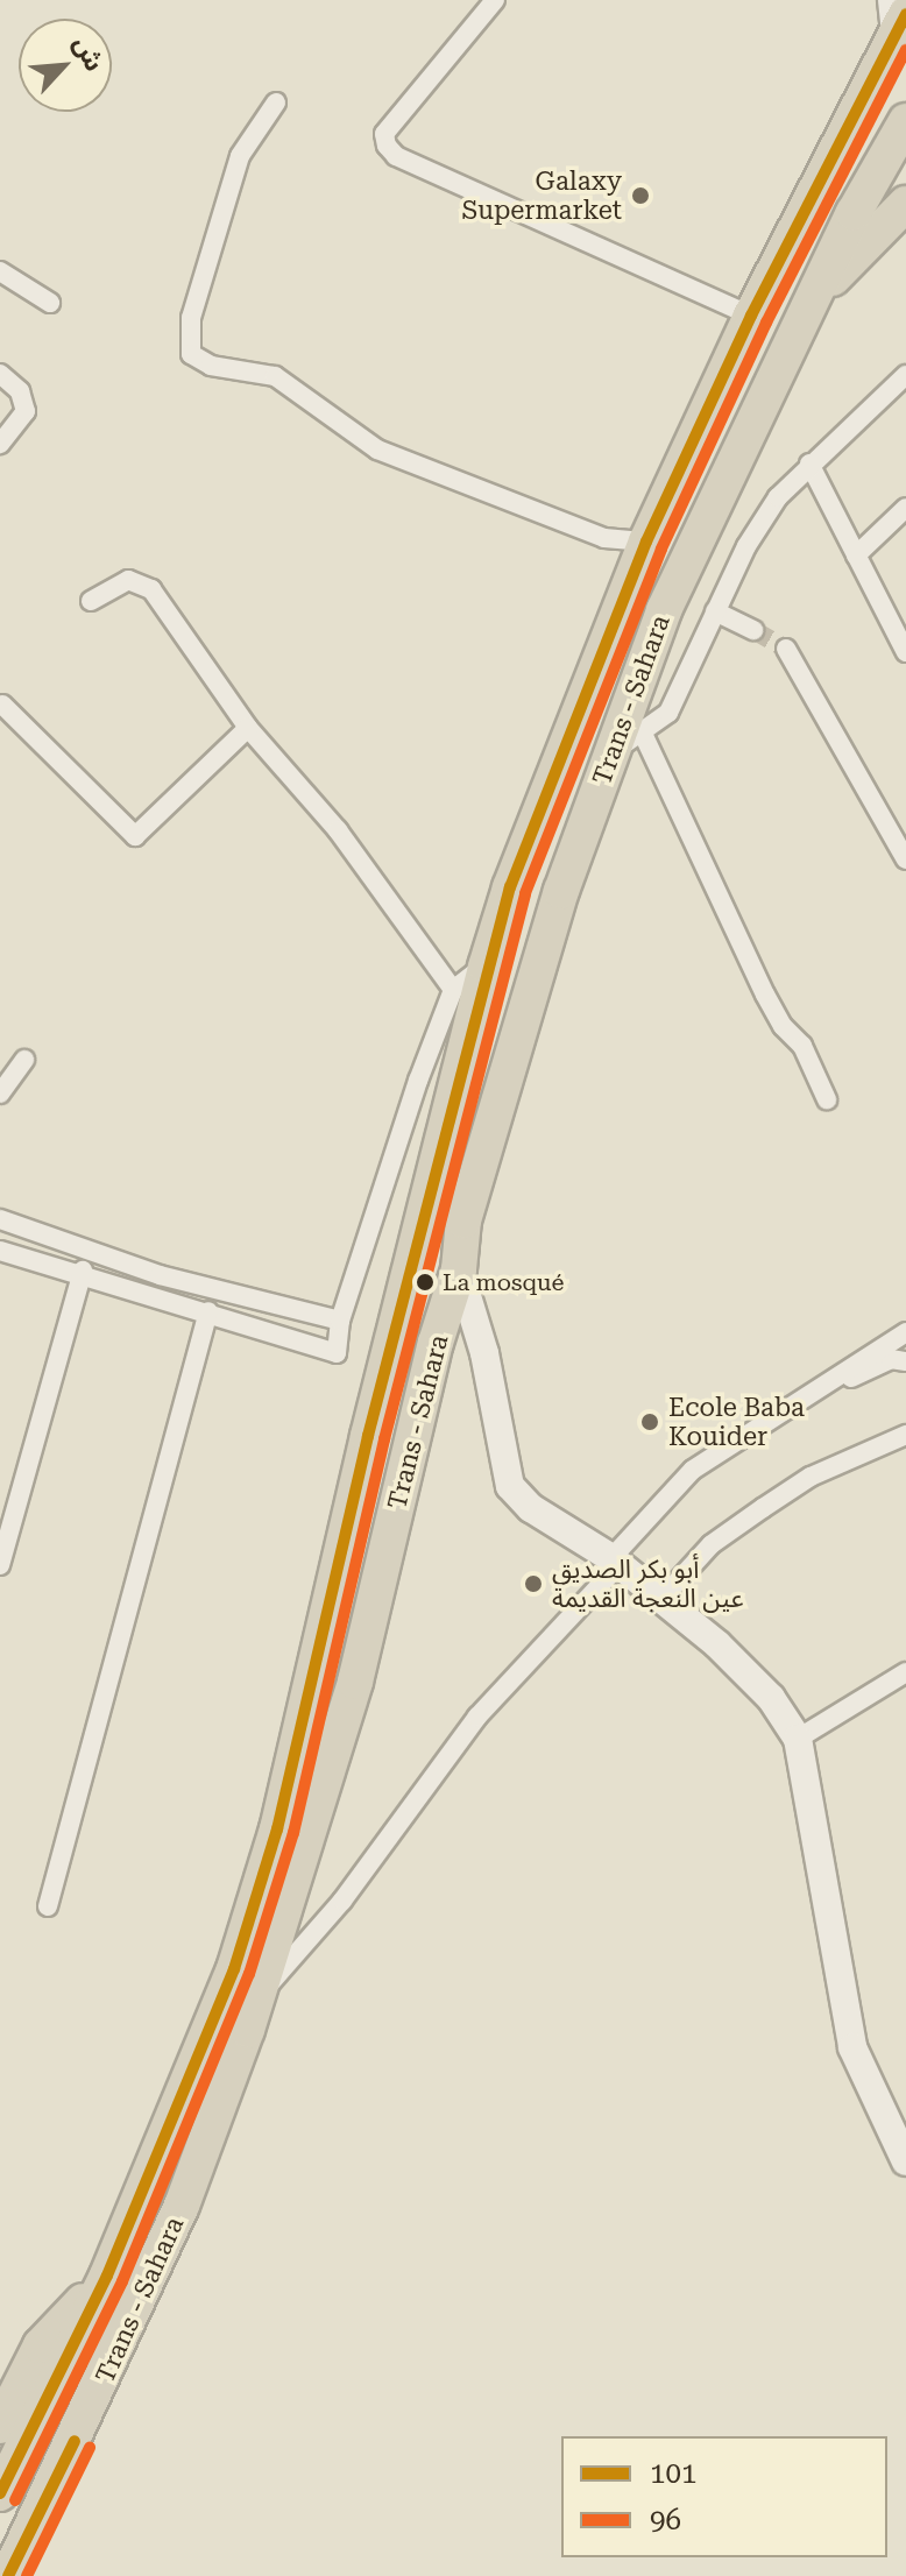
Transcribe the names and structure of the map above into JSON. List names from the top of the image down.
{
  "streets": {
    "highway": ["Trans - Sahara"]
  },
  "places": [
    "Galaxy Supermarket",
    "La mosqué",
    "Ecole Baba Kouider",
    "أبو بكر الصديق عين النعجة القديمة"
  ],
  "lines": ["transit line 101", "transit line 96"],
  "legend": ["101", "96"],
  "north": "top right"
}
